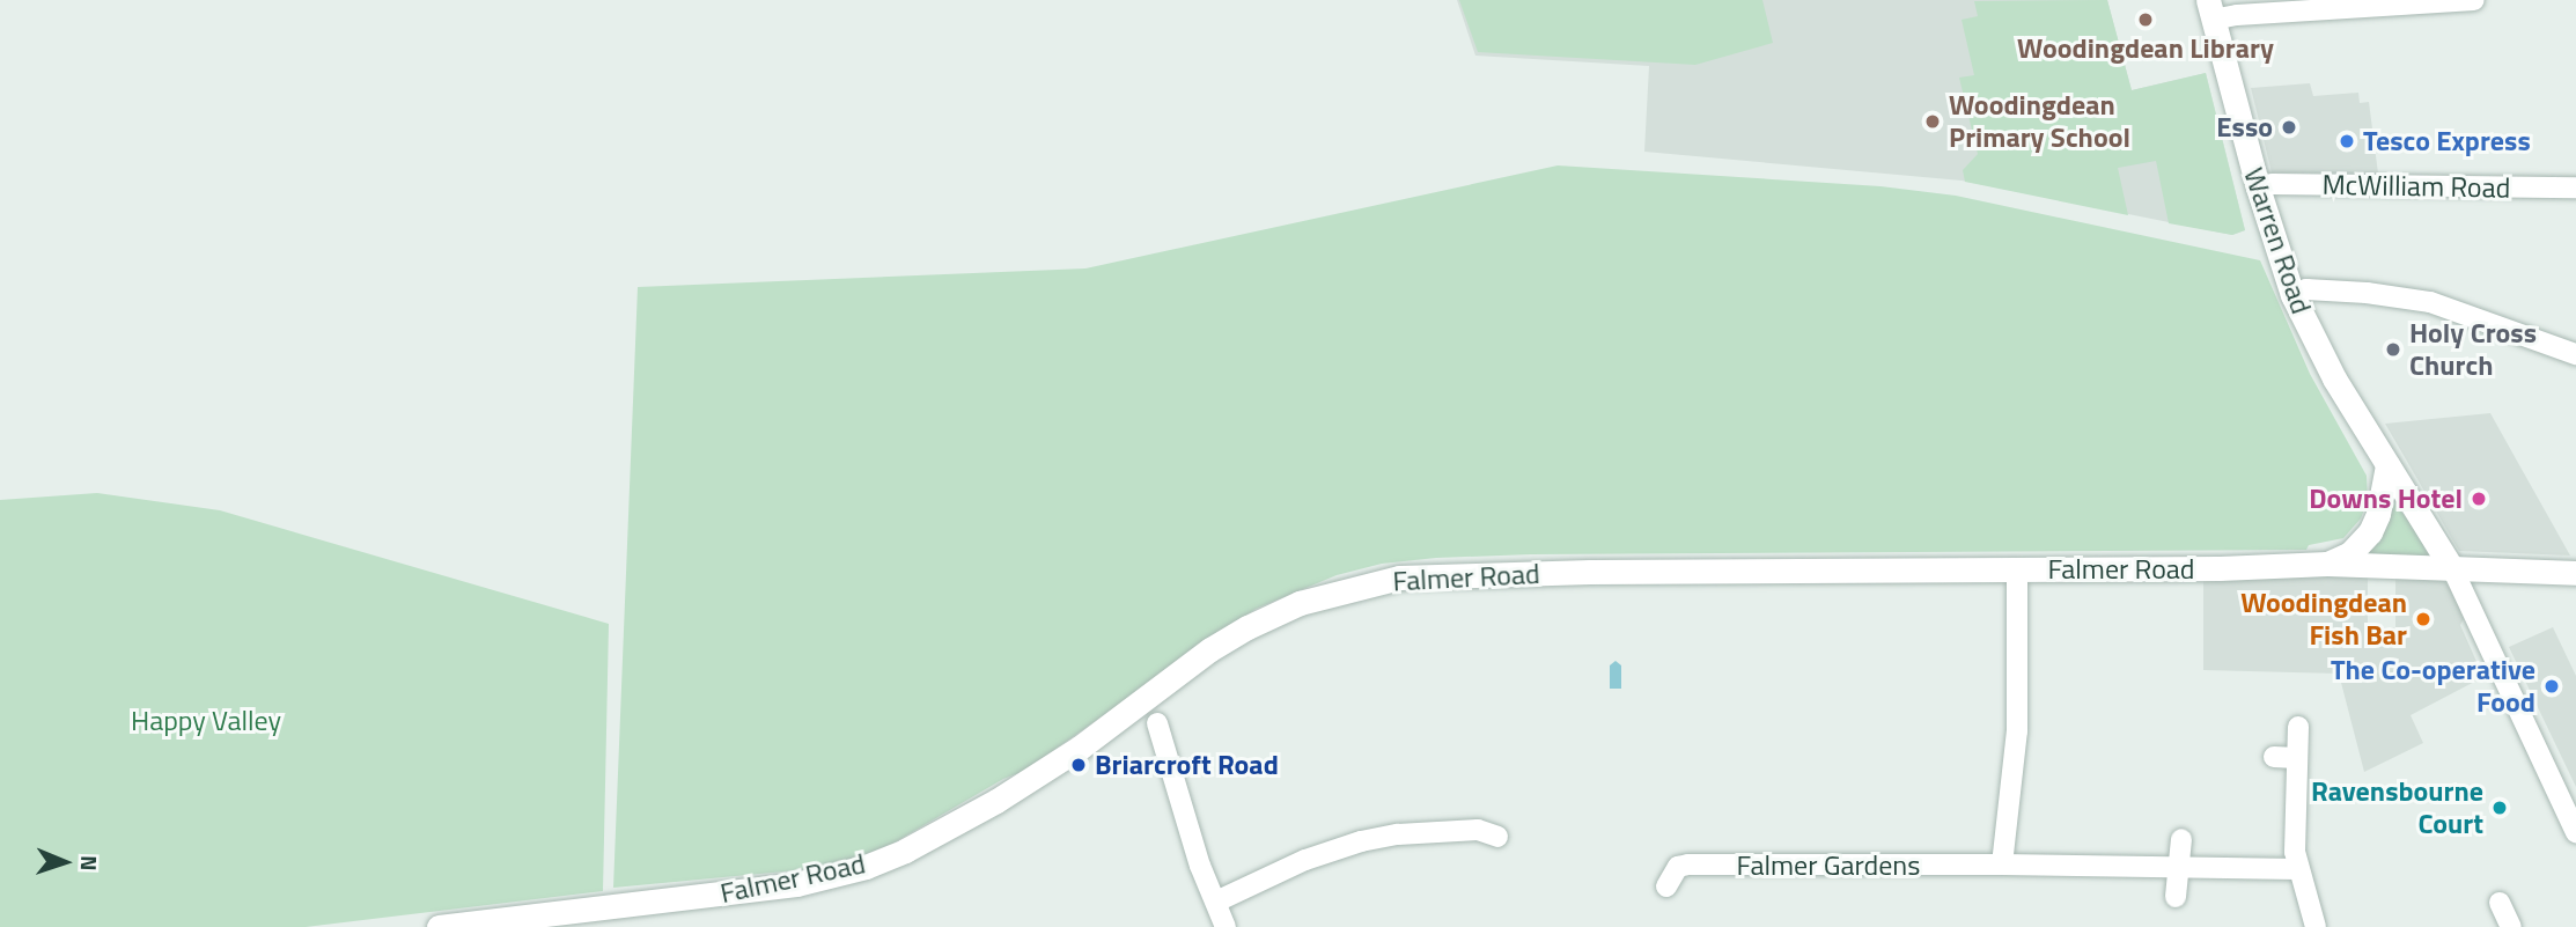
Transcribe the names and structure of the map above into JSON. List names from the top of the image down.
{
  "streets": {
    "main road": ["Warren Road", "Falmer Road"],
    "street": ["McWilliam Road", "Falmer Gardens"]
  },
  "crossings": [
    ["McWilliam Road", "Warren Road"],
    ["Warren Road", "Falmer Road"]
  ],
  "parks": ["Happy Valley"],
  "places": [
    "Woodingdean Library",
    "Woodingdean Primary School",
    "Esso",
    "Tesco Express",
    "Holy Cross Church",
    "Downs Hotel",
    "Woodingdean Fish Bar",
    "The Co-operative Food",
    "Briarcroft Road",
    "Ravensbourne Court"
  ],
  "north": "right"
}
